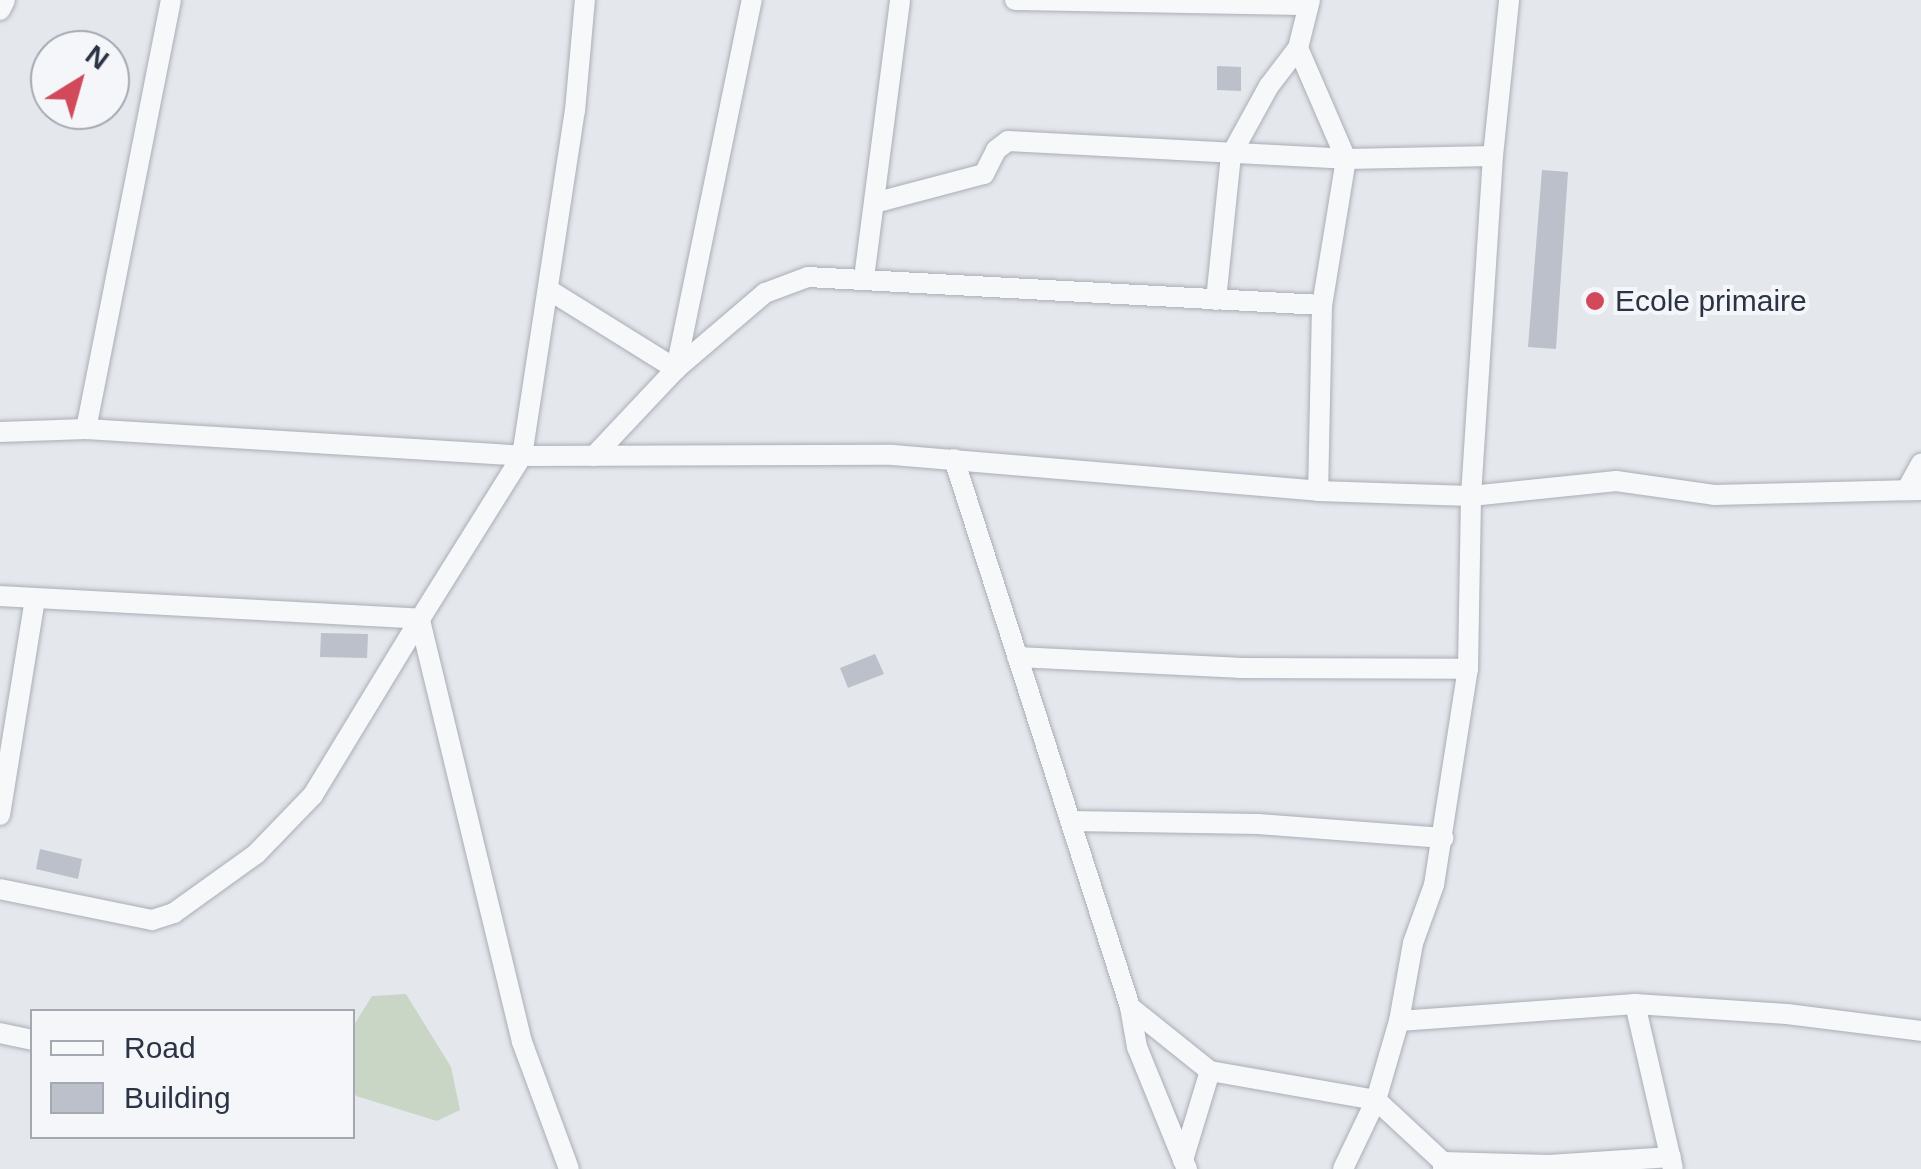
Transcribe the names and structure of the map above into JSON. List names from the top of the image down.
{
  "places": ["Ecole primaire"],
  "legend": ["Road", "Building"],
  "north": "top right"
}
